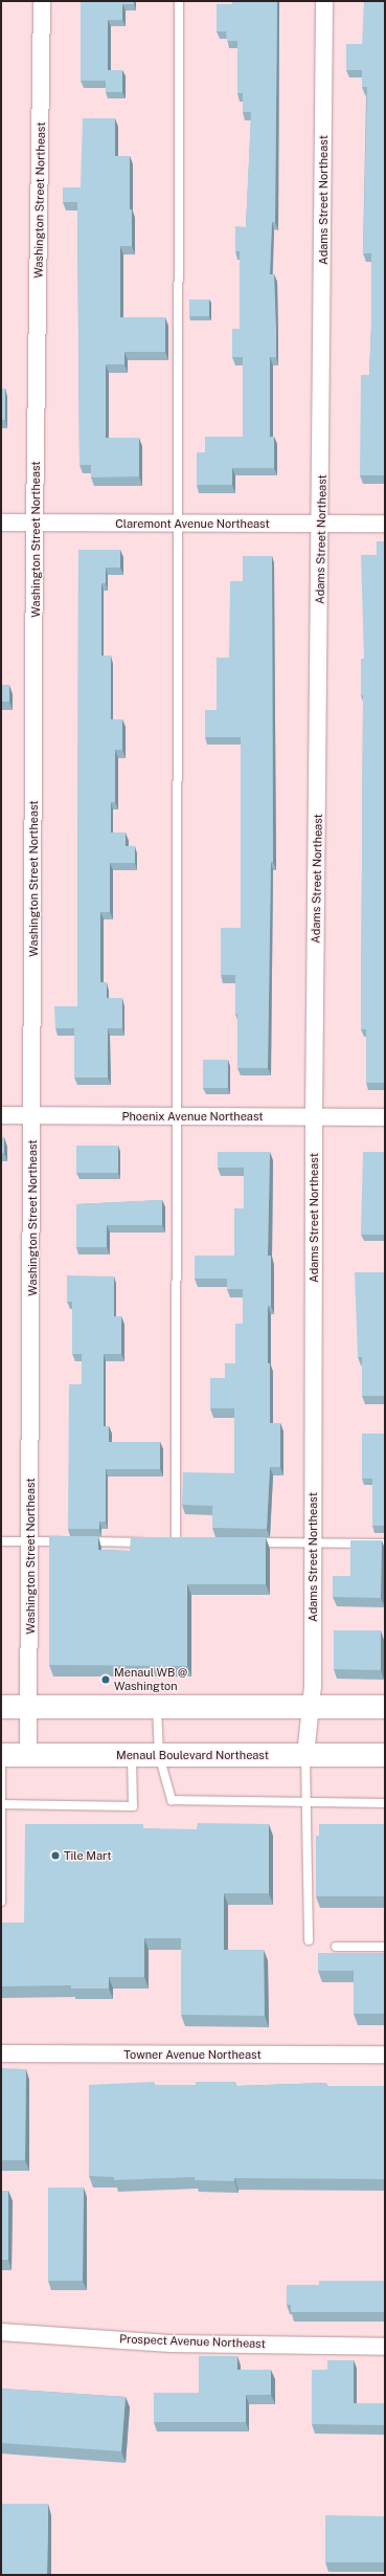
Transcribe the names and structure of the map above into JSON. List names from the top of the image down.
{
  "streets": {
    "main road": ["Menaul Boulevard Northeast"],
    "street": [
      "Washington Street Northeast",
      "Adams Street Northeast",
      "Claremont Avenue Northeast",
      "Phoenix Avenue Northeast",
      "Towner Avenue Northeast",
      "Prospect Avenue Northeast"
    ]
  },
  "crossings": [
    ["Washington Street Northeast", "Claremont Avenue Northeast"],
    ["Washington Street Northeast", "Phoenix Avenue Northeast"],
    ["Washington Street Northeast", "Menaul Boulevard Northeast"],
    ["Adams Street Northeast", "Claremont Avenue Northeast"],
    ["Adams Street Northeast", "Phoenix Avenue Northeast"],
    ["Adams Street Northeast", "Menaul Boulevard Northeast"]
  ],
  "places": ["Menaul WB @ Washington", "Tile Mart"]
}
